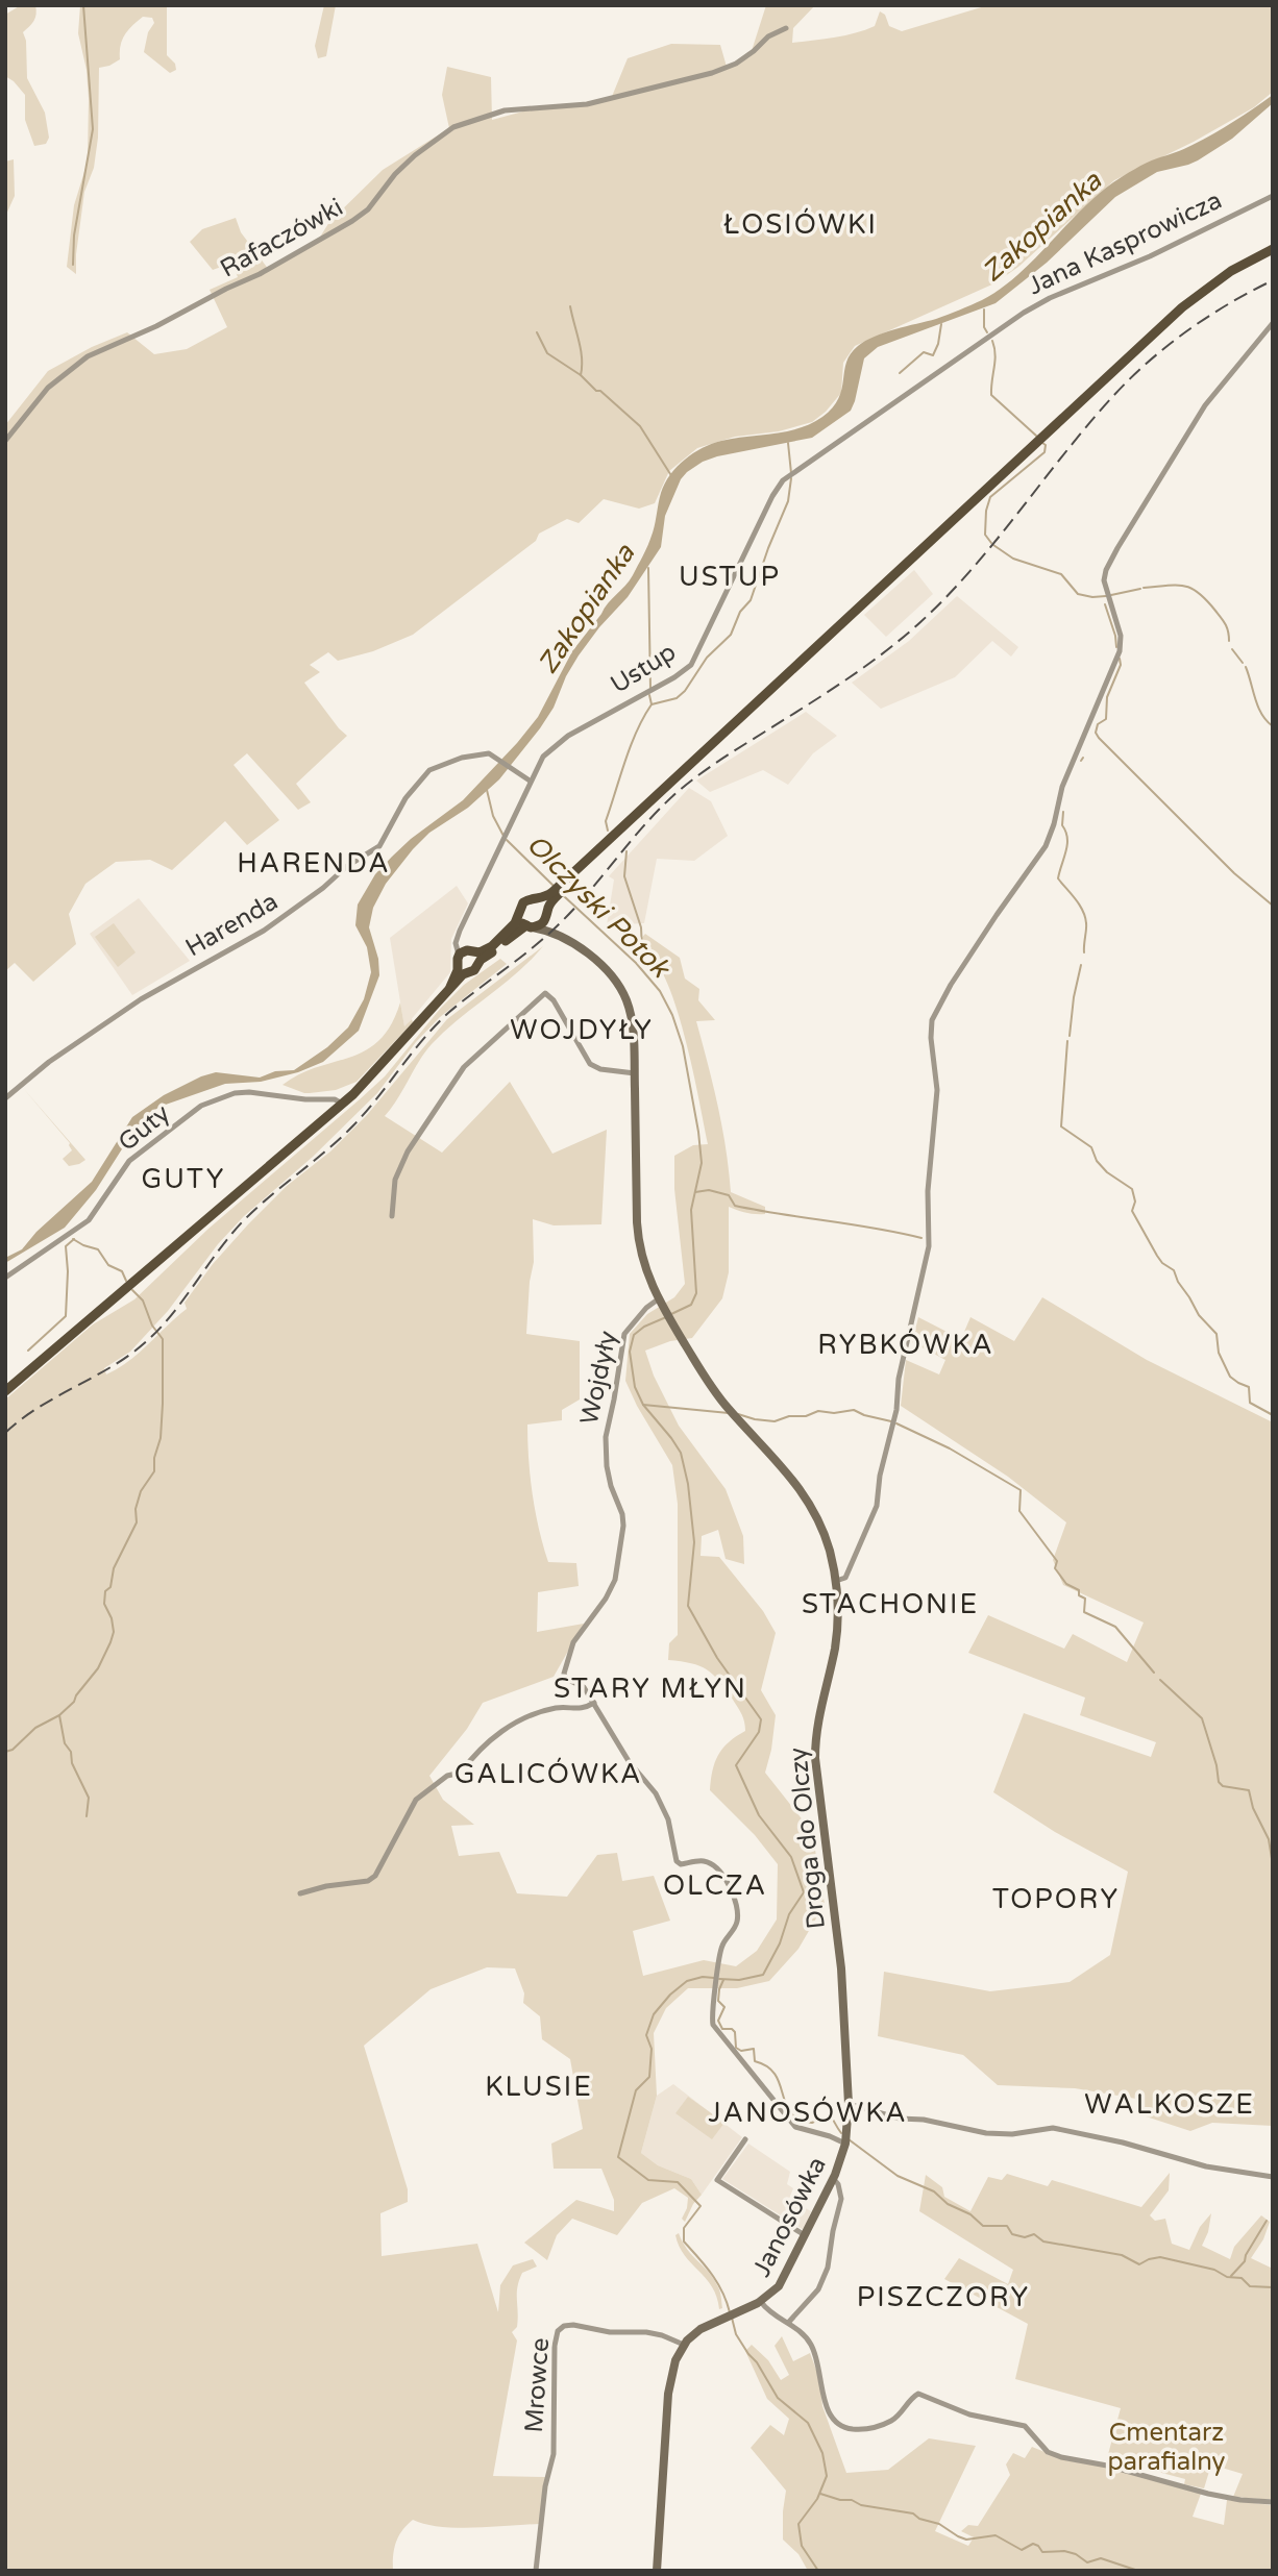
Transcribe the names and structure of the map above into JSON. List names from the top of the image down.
{
  "streets": {
    "street": [
      "Rafaczówki",
      "Jana Kasprowicza",
      "Ustup",
      "Harenda",
      "Guty",
      "Wojdyły",
      "Droga do Olczy",
      "Janosówka",
      "Mrowce"
    ]
  },
  "crossings": [
    ["Jana Kasprowicza", "Ustup"],
    ["Ustup", "Harenda"],
    ["Wojdyły", "Droga do Olczy"],
    ["Wojdyły", "Janosówka"],
    ["Droga do Olczy", "Janosówka"]
  ],
  "districts": [
    "ŁOSIÓWKI",
    "USTUP",
    "HARENDA",
    "WOJDYŁY",
    "GUTY",
    "RYBKÓWKA",
    "STACHONIE",
    "STARY MŁYN",
    "GALICÓWKA",
    "OLCZA",
    "TOPORY",
    "KLUSIE",
    "WALKOSZE",
    "JANOSÓWKA",
    "PISZCZORY"
  ],
  "water": ["Zakopianka", "Olczyski Potok"],
  "parks": ["Cmentarz parafialny"]
}
